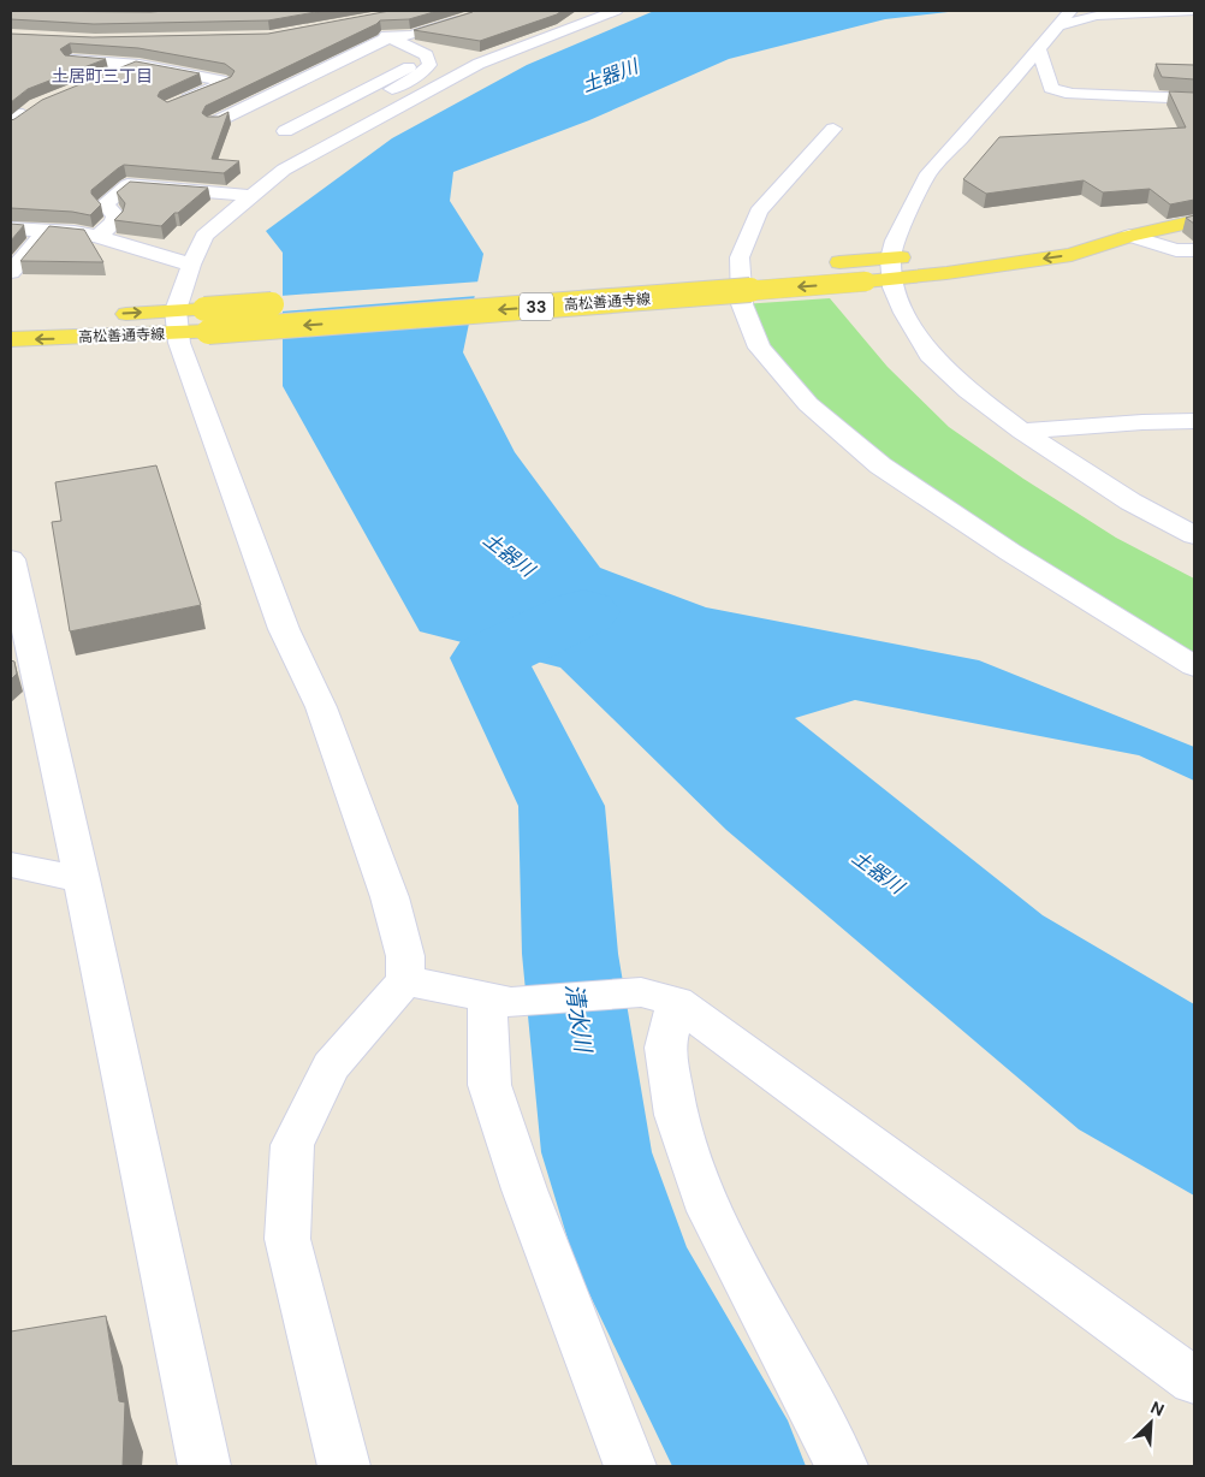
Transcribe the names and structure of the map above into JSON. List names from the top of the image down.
{
  "streets": {
    "main road": ["高松善通寺線", "33"]
  },
  "districts": ["土居町三丁目"],
  "water": ["土器川", "清水川"],
  "north": "top right"
}
